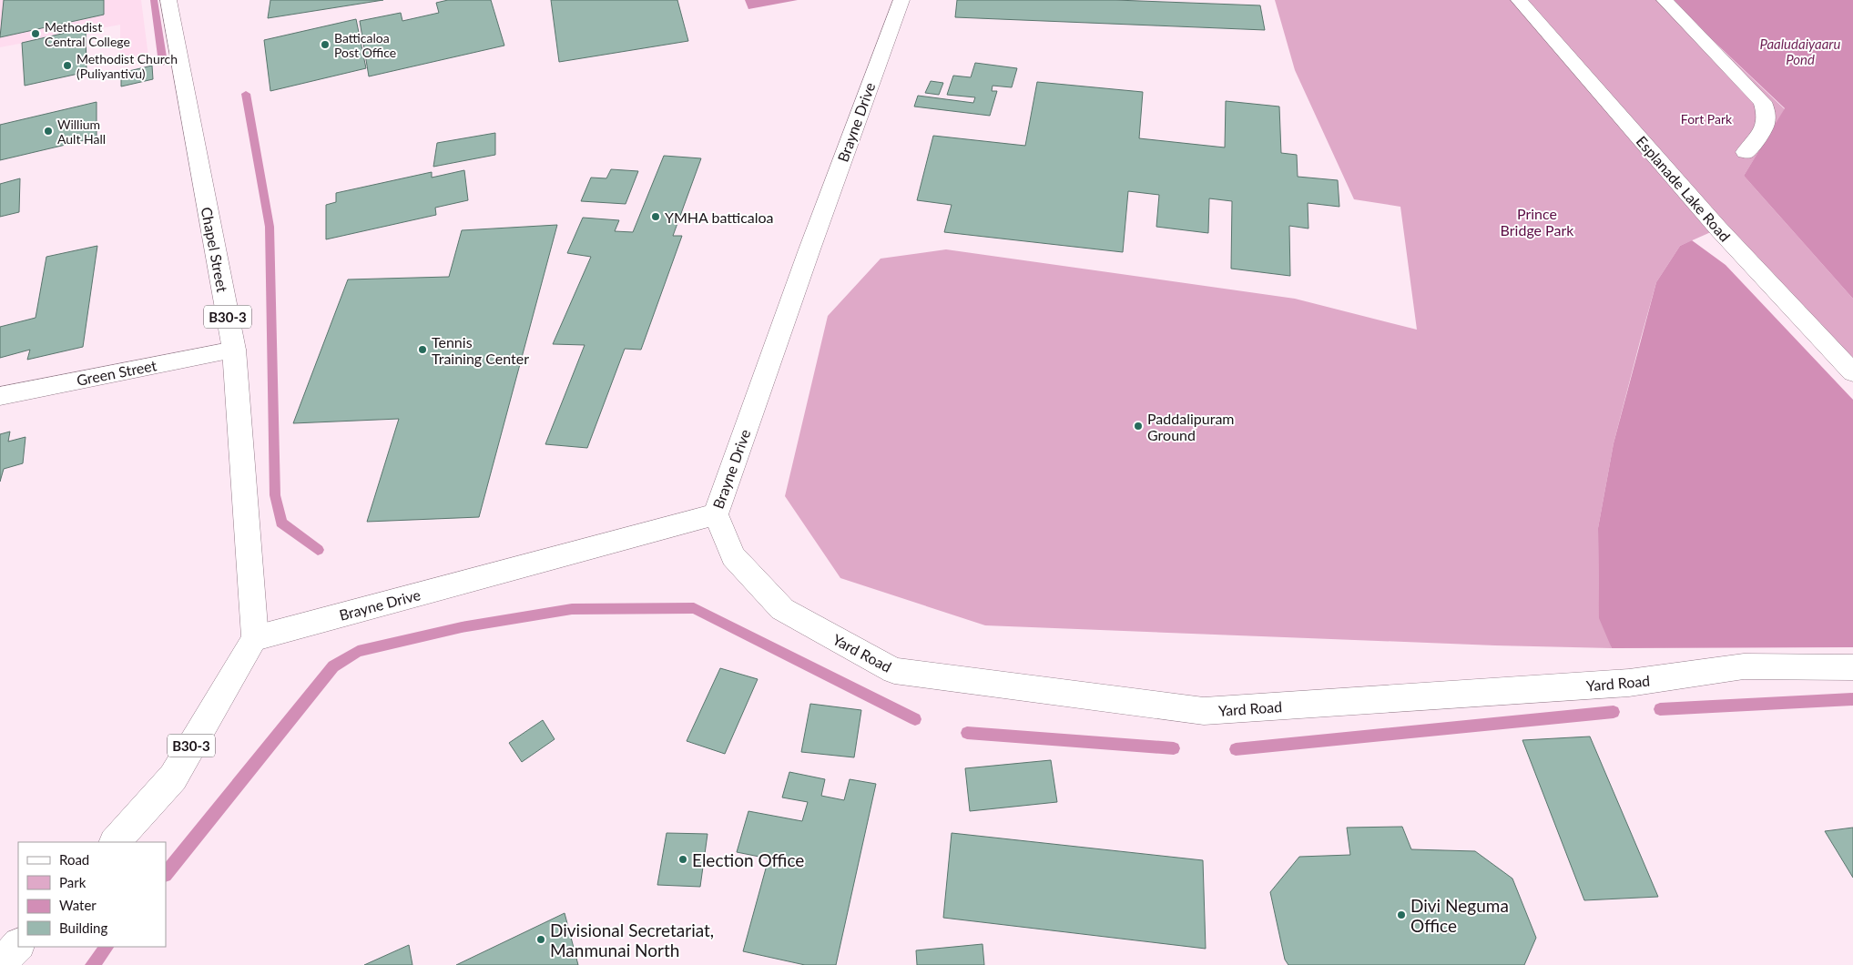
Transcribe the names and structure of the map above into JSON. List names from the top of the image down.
{
  "streets": {
    "street": [
      "Brayne Drive",
      "Esplanade Lake Road",
      "Chapel Street",
      "B30-3",
      "Green Street",
      "Yard Road"
    ]
  },
  "crossings": [
    ["Brayne Drive", "Chapel Street"],
    ["Brayne Drive", "B30-3"],
    ["Brayne Drive", "Yard Road"],
    ["Chapel Street", "B30-3"],
    ["Chapel Street", "Green Street"]
  ],
  "water": ["Paaludaiyaaru Pond"],
  "parks": ["Fort Park", "Prince Bridge Park"],
  "places": [
    "Methodist Central College",
    "Batticaloa Post Office",
    "Methodist Church (Puliyantivu)",
    "Willium Ault Hall",
    "YMHA batticaloa",
    "Tennis Training Center",
    "Paddalipuram Ground",
    "Election Office",
    "Divi Neguma Office",
    "Divisional Secretariat, Manmunai North"
  ],
  "legend": [
    "Road",
    "Park",
    "Water",
    "Building"
  ]
}
